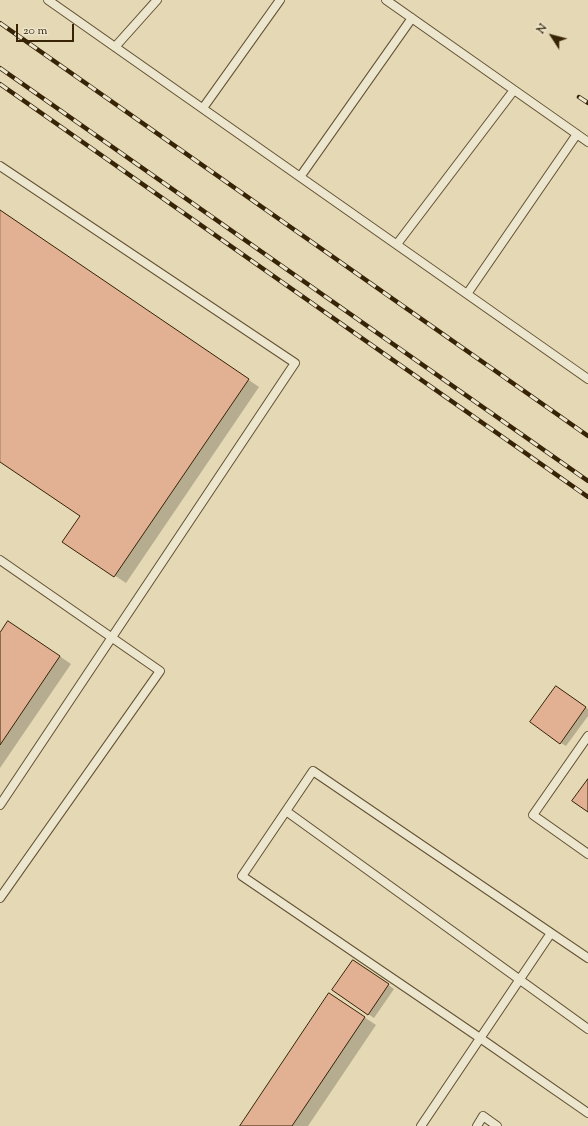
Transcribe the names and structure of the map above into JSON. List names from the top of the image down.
{
  "scale_bar": "20 m",
  "north": "top left"
}
